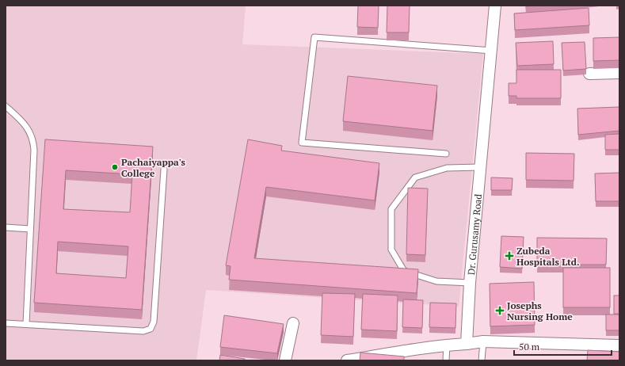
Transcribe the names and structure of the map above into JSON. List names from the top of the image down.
{
  "streets": {
    "street": ["Dr. Gurusamy Road"]
  },
  "places": {
    "other": ["Pachaiyappa's College"],
    "health": ["Zubeda Hospitals Ltd.", "Josephs Nursing Home"]
  },
  "scale_bar": "50 m"
}
